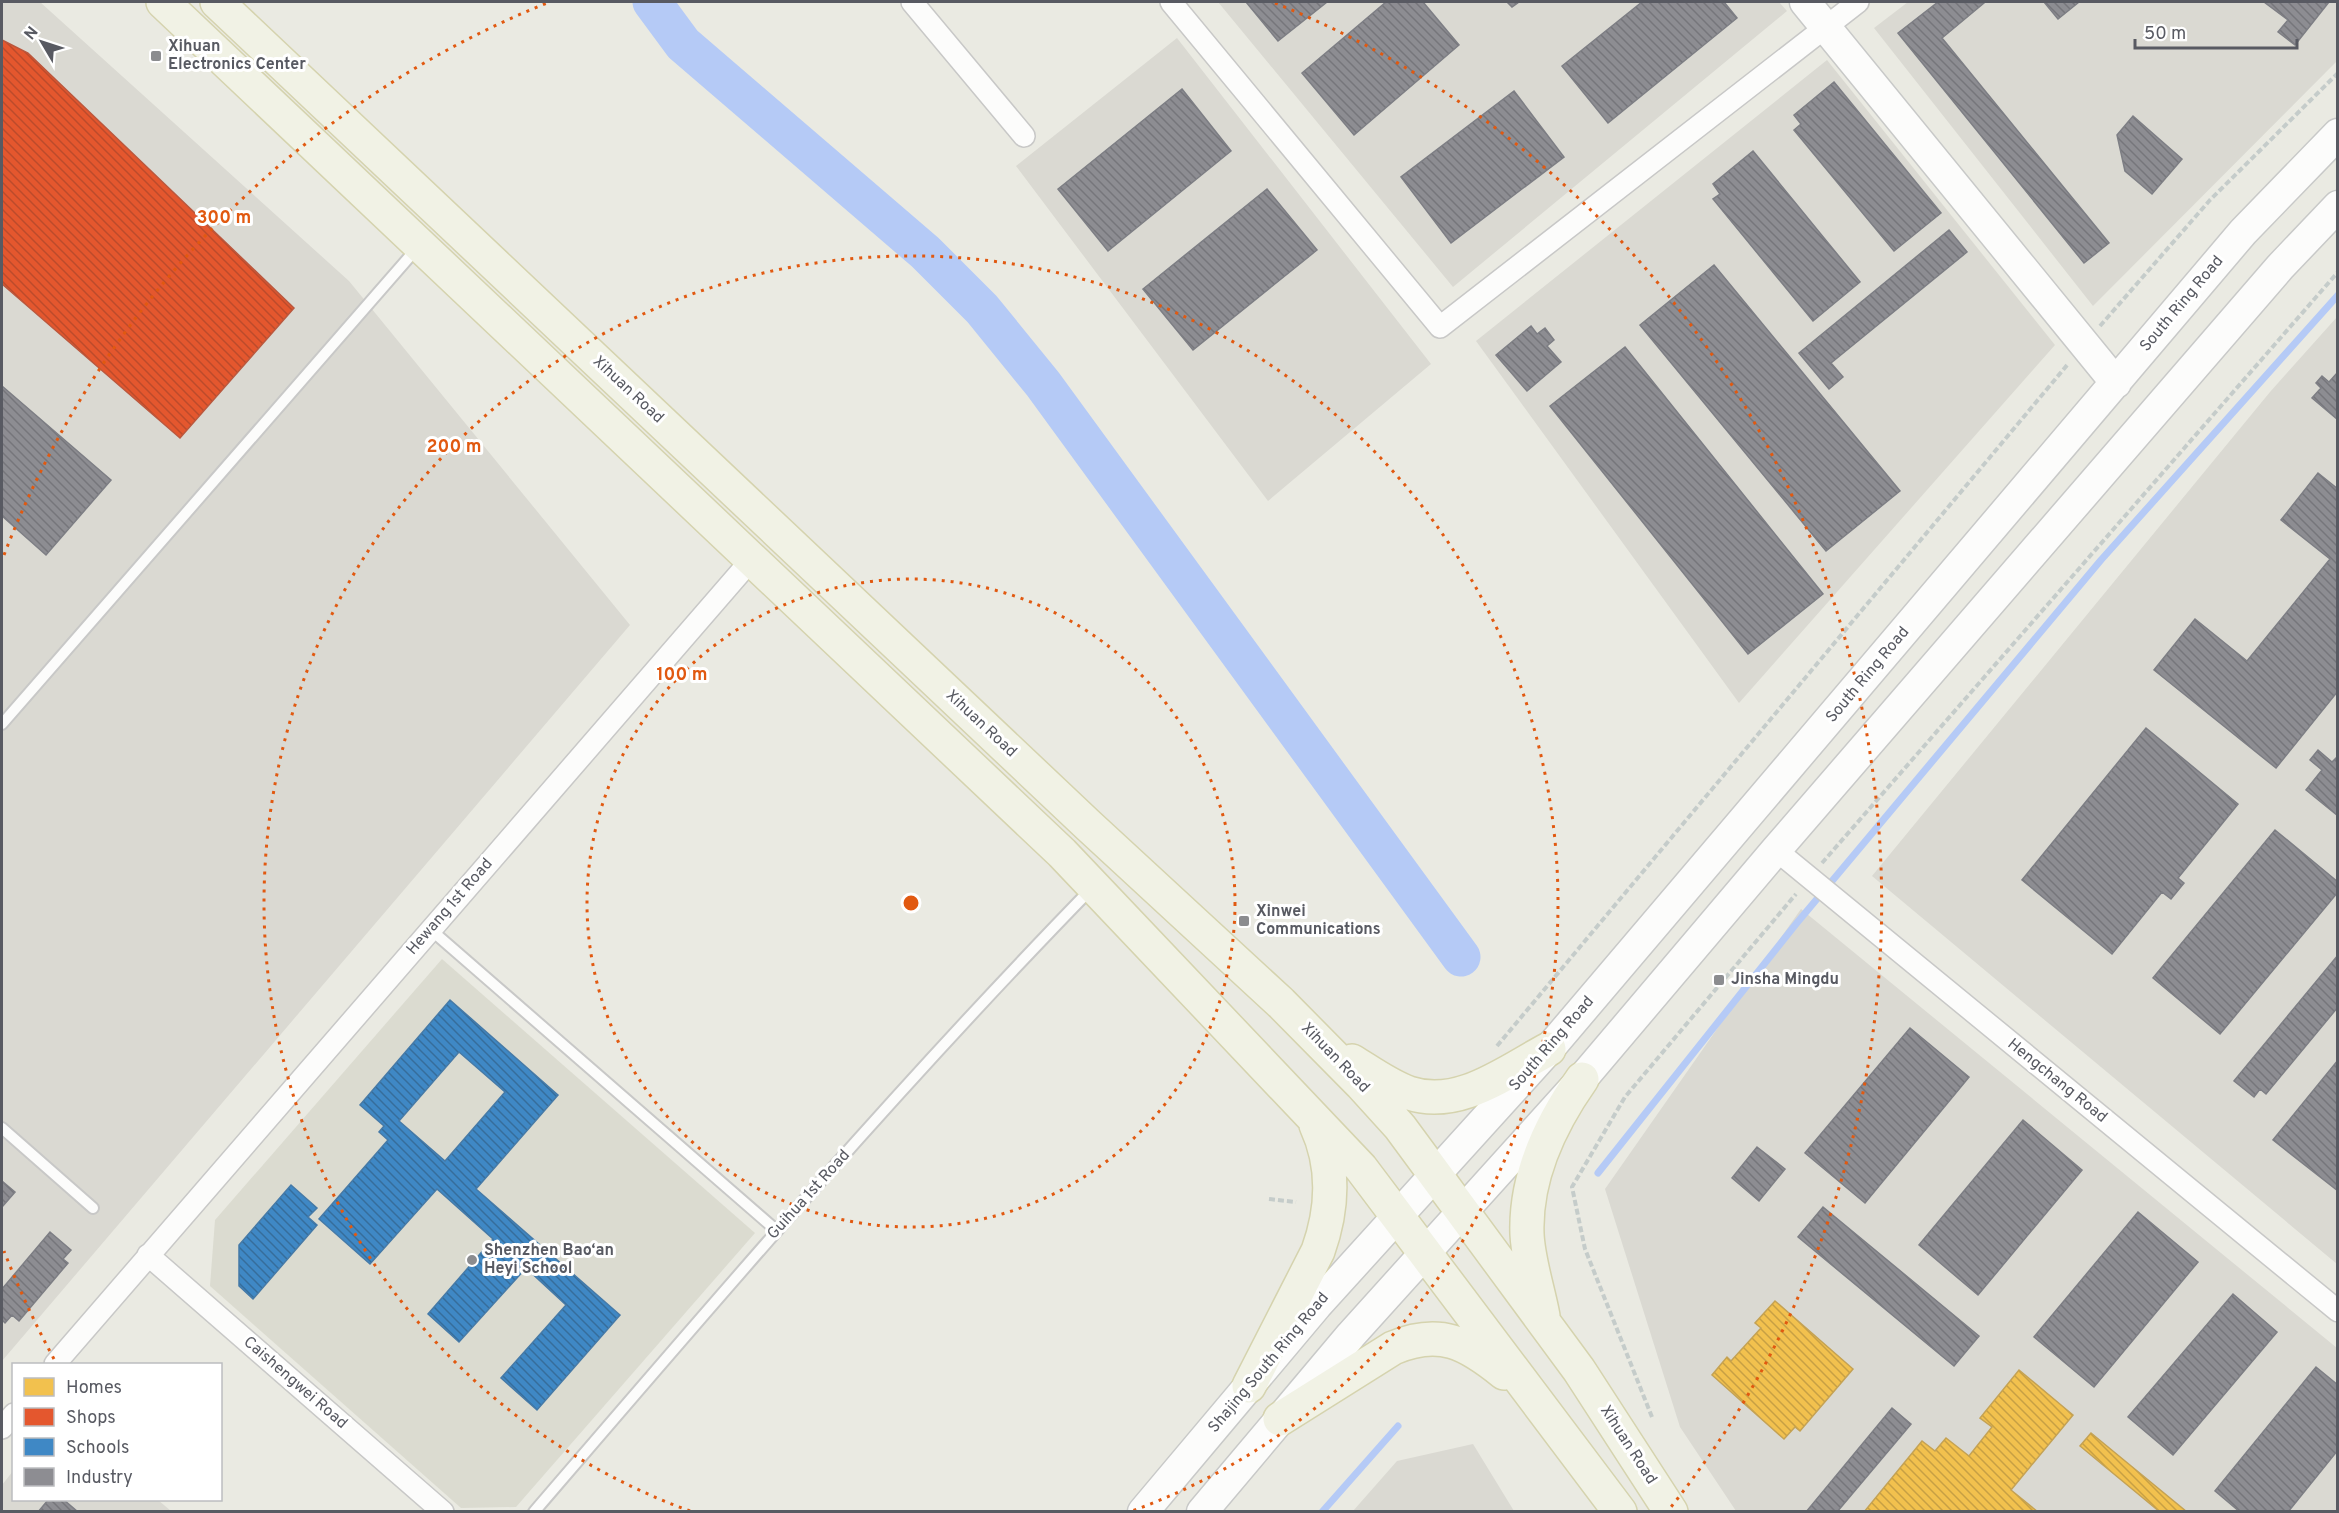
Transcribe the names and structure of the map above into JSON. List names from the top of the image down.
{
  "streets": {
    "main road": ["South Ring Road", "Xihuan Road", "Shajing South Ring Road"],
    "street": ["Hewang 1st Road", "Hengchang Road", "Caishengwei Road"],
    "lane": ["Guihua 1st Road"]
  },
  "crossings": [
    ["South Ring Road", "Xihuan Road"],
    ["South Ring Road", "Shajing South Ring Road"],
    ["Hewang 1st Road", "Caishengwei Road"]
  ],
  "places": {
    "transit": ["Xihuan Electronics Center", "Xinwei Communications", "Jinsha Mingdu"],
    "other": ["Shenzhen Bao‘an Heyi School"]
  },
  "legend": [
    "Homes",
    "Shops",
    "Schools",
    "Industry"
  ],
  "scale_bar": "50 m",
  "north": "top left",
  "rings": ["300 m", "200 m", "100 m"]
}
